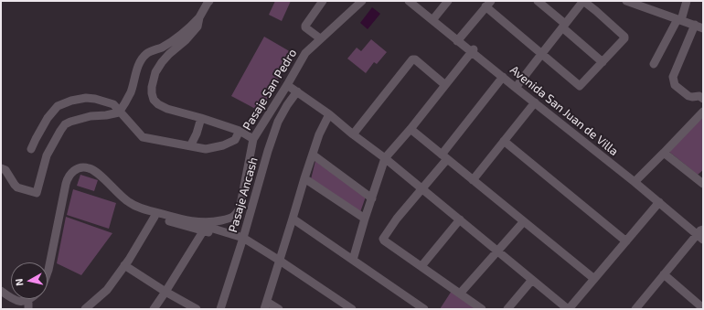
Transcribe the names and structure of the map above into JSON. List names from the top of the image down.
{
  "streets": {
    "street": ["Pasaje San Pedro", "Avenida San Juan de Villa", "Pasaje Ancash"]
  },
  "north": "left"
}
